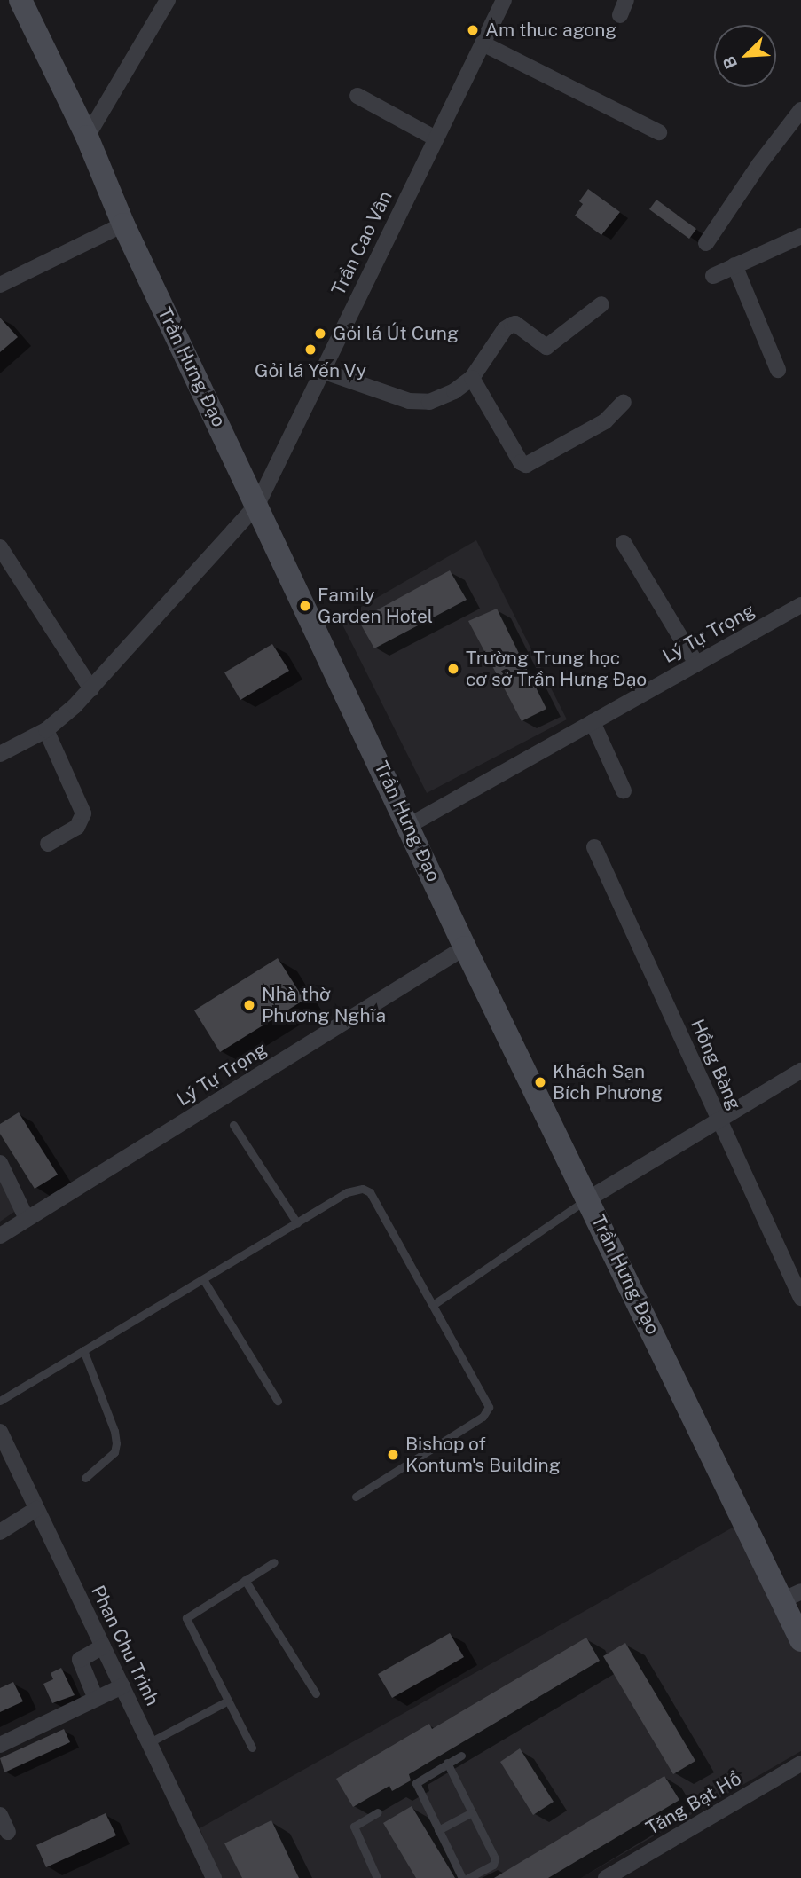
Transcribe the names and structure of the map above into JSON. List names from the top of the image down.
{
  "streets": {
    "street": [
      "Trần Cao Vân",
      "Trần Hưng Đạo",
      "Lý Tự Trọng",
      "Hồng Bàng",
      "Phan Chu Trinh",
      "Tăng Bạt Hổ"
    ]
  },
  "crossings": [
    ["Trần Cao Vân", "Trần Hưng Đạo"],
    ["Trần Hưng Đạo", "Lý Tự Trọng"]
  ],
  "places": [
    "Am thuc agong",
    "Gỏi lá Út Cưng",
    "Gỏi lá Yến Vy",
    "Family Garden Hotel",
    "Trường Trung học cơ sở Trần Hưng Đạo",
    "Nhà thờ Phương Nghĩa",
    "Khách Sạn Bích Phương",
    "Bishop of Kontum's Building"
  ],
  "north": "bottom left"
}
